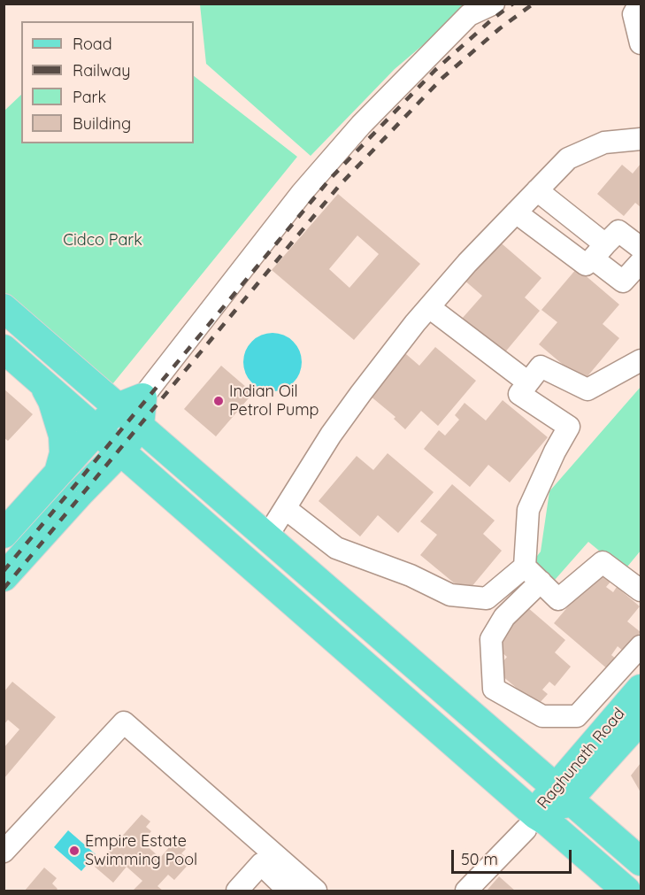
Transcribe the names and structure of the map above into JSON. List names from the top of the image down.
{
  "streets": {
    "main road": ["Raghunath Road"]
  },
  "parks": ["Cidco Park"],
  "places": ["Indian Oil Petrol Pump", "Empire Estate Swimming Pool"],
  "legend": [
    "Road",
    "Railway",
    "Park",
    "Building"
  ],
  "scale_bar": "50 m"
}
